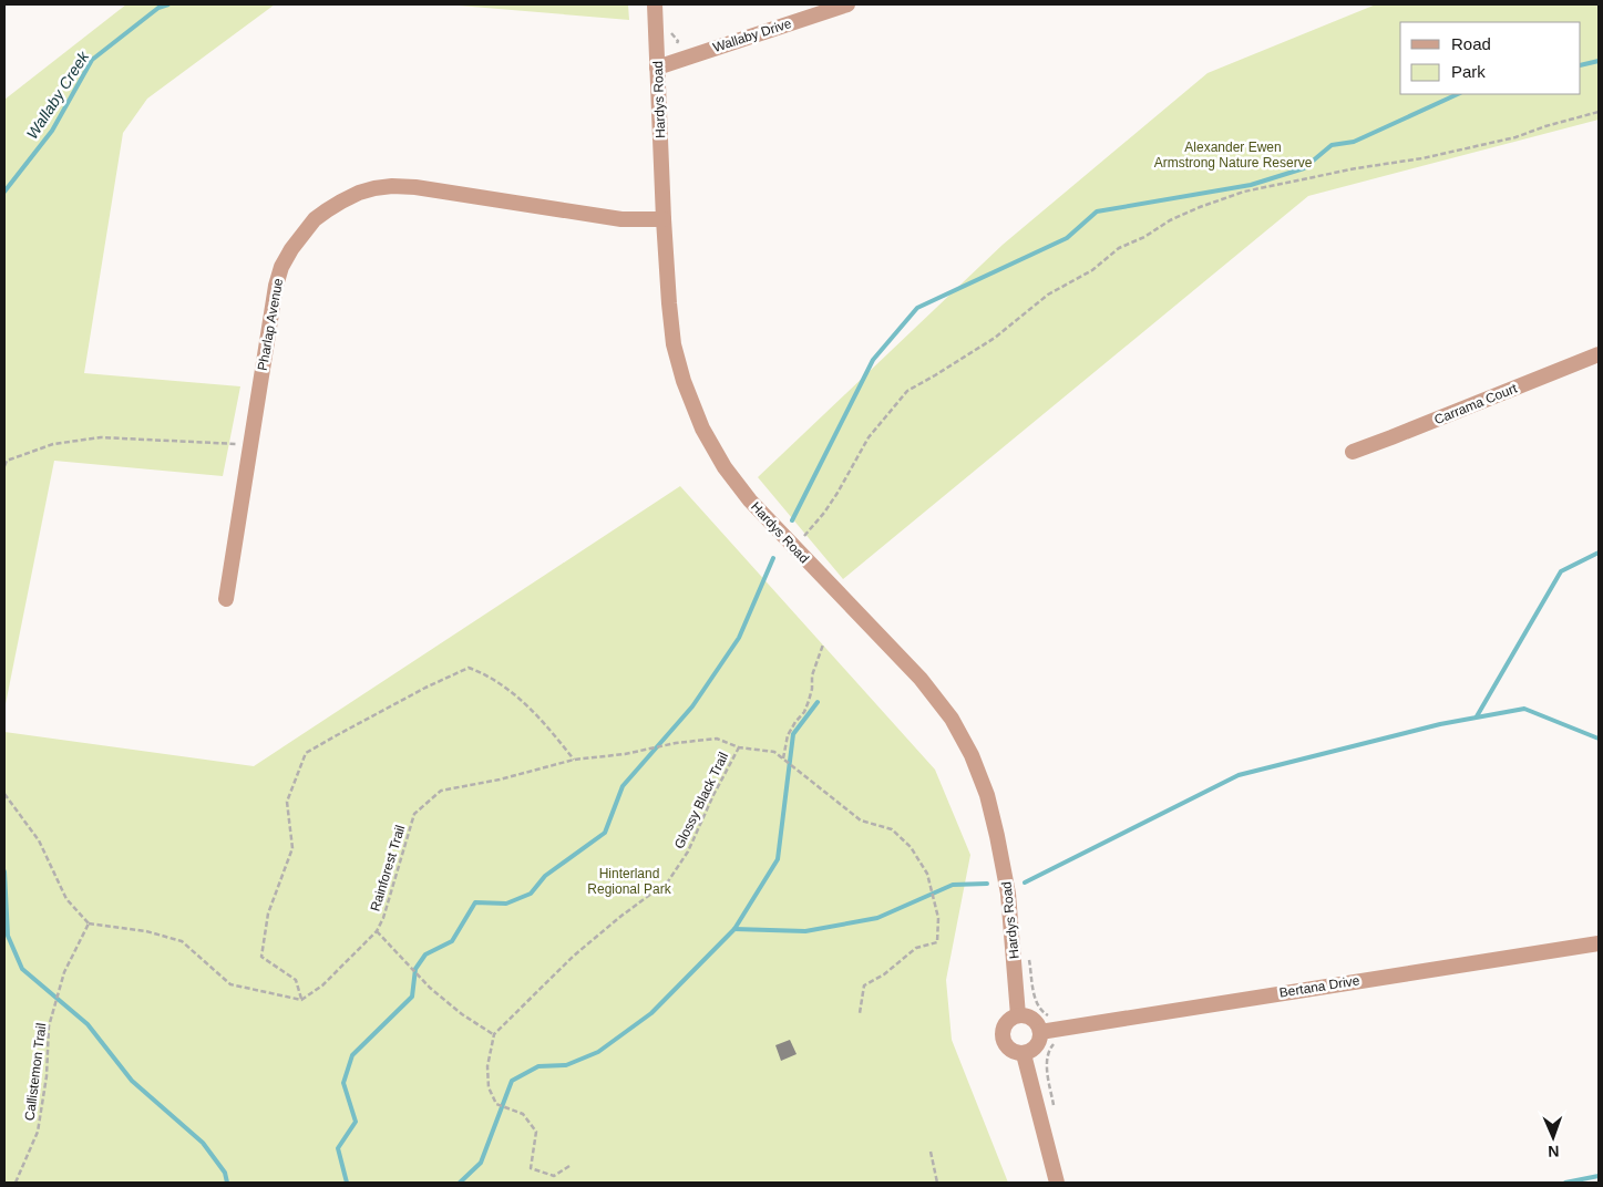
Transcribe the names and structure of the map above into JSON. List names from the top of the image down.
{
  "streets": {
    "street": [
      "Wallaby Drive",
      "Hardys Road",
      "Pharlap Avenue",
      "Carrama Court",
      "Bertana Drive"
    ],
    "path": ["Glossy Black Trail", "Rainforest Trail", "Callistemon Trail"]
  },
  "crossings": [
    ["Wallaby Drive", "Hardys Road"],
    ["Hardys Road", "Pharlap Avenue"],
    ["Hardys Road", "Bertana Drive"],
    ["Glossy Black Trail", "Rainforest Trail"]
  ],
  "water": ["Wallaby Creek"],
  "parks": ["Alexander Ewen Armstrong Nature Reserve", "Hinterland Regional Park"],
  "legend": ["Road", "Park"],
  "north": "bottom"
}
